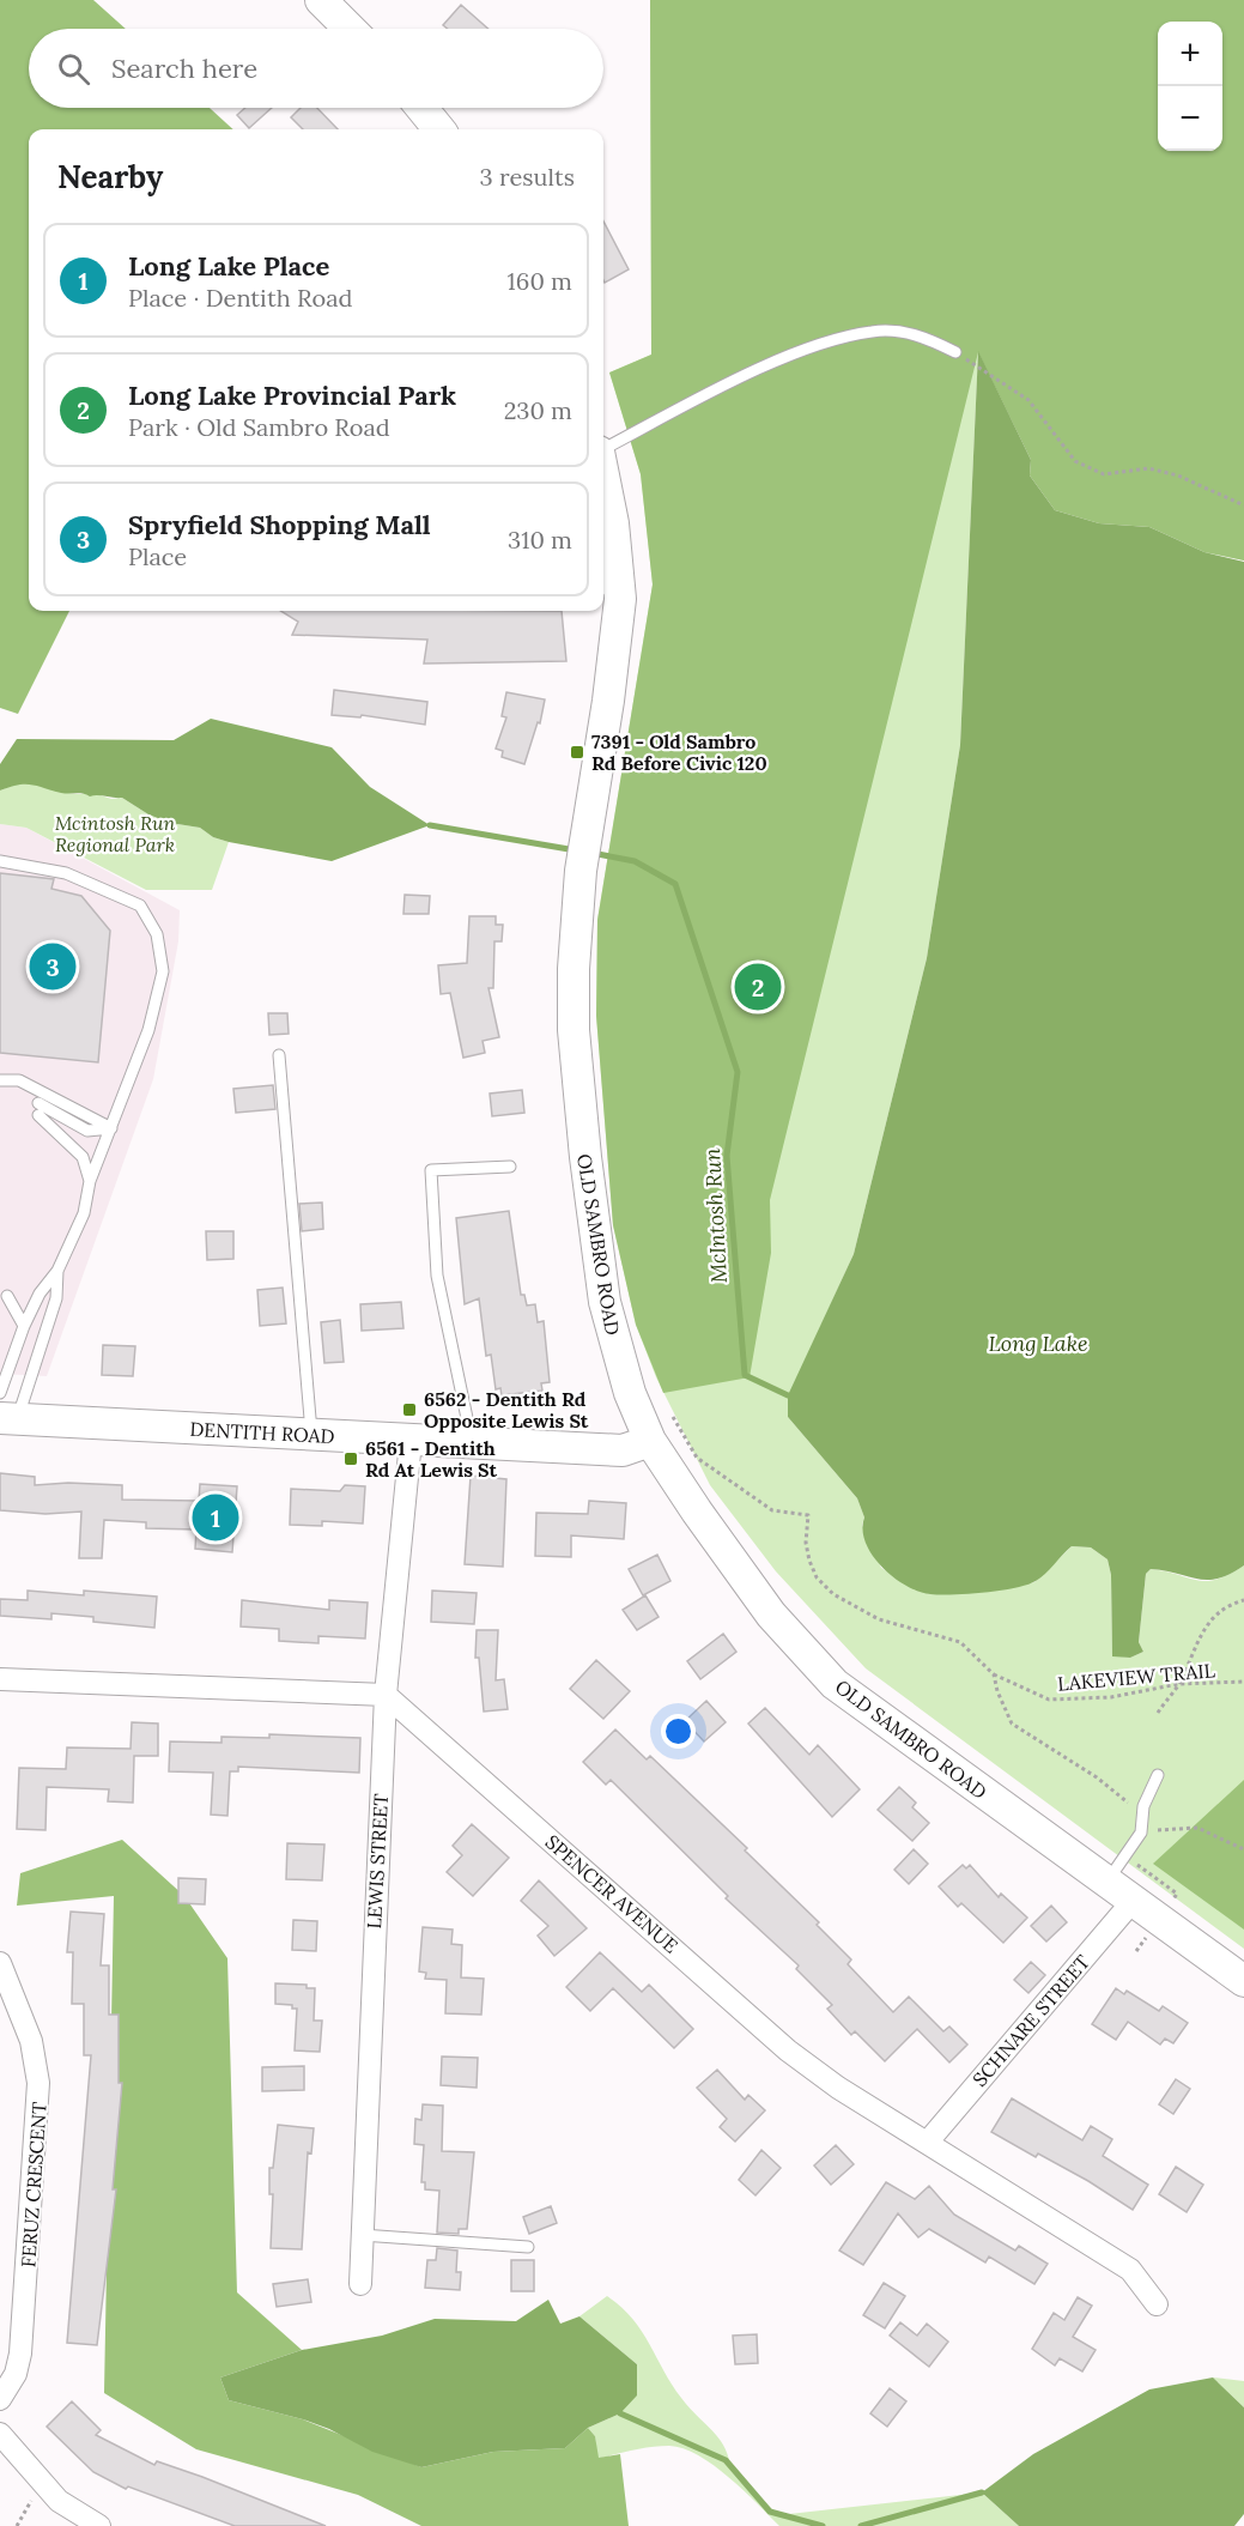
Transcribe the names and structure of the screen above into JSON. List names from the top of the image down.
{
  "streets": {
    "main road": ["OLD SAMBRO ROAD", "DENTITH ROAD"],
    "street": [
      "LEWIS STREET",
      "SPENCER AVENUE",
      "SCHNARE STREET",
      "FERUZ CRESCENT"
    ],
    "path": ["LAKEVIEW TRAIL"]
  },
  "crossings": [
    ["OLD SAMBRO ROAD", "DENTITH ROAD"],
    ["OLD SAMBRO ROAD", "SCHNARE STREET"],
    ["DENTITH ROAD", "LEWIS STREET"],
    ["LEWIS STREET", "SPENCER AVENUE"],
    ["SPENCER AVENUE", "SCHNARE STREET"]
  ],
  "water": ["McIntosh Run", "Long Lake"],
  "parks": ["Mcintosh Run Regional Park"],
  "places": {
    "transit": ["7391 - Old Sambro Rd Before Civic 120", "6562 - Dentith Rd Opposite Lewis St", "6561 - Dentith Rd At Lewis St"]
  },
  "page": {
    "map_buttons": ["+", "−"],
    "search": "Search here",
    "heading": ["Nearby", "3 results"],
    "list": [
      {
        "mark": "1",
        "name": "Long Lake Place",
        "note": "Place · Dentith Road",
        "value": "160 m"
      },
      {
        "mark": "2",
        "name": "Long Lake Provincial Park",
        "note": "Park · Old Sambro Road",
        "value": "230 m"
      },
      {
        "mark": "3",
        "name": "Spryfield Shopping Mall",
        "note": "Place",
        "value": "310 m"
      }
    ],
    "pins": ["3", "2", "1"]
  }
}
